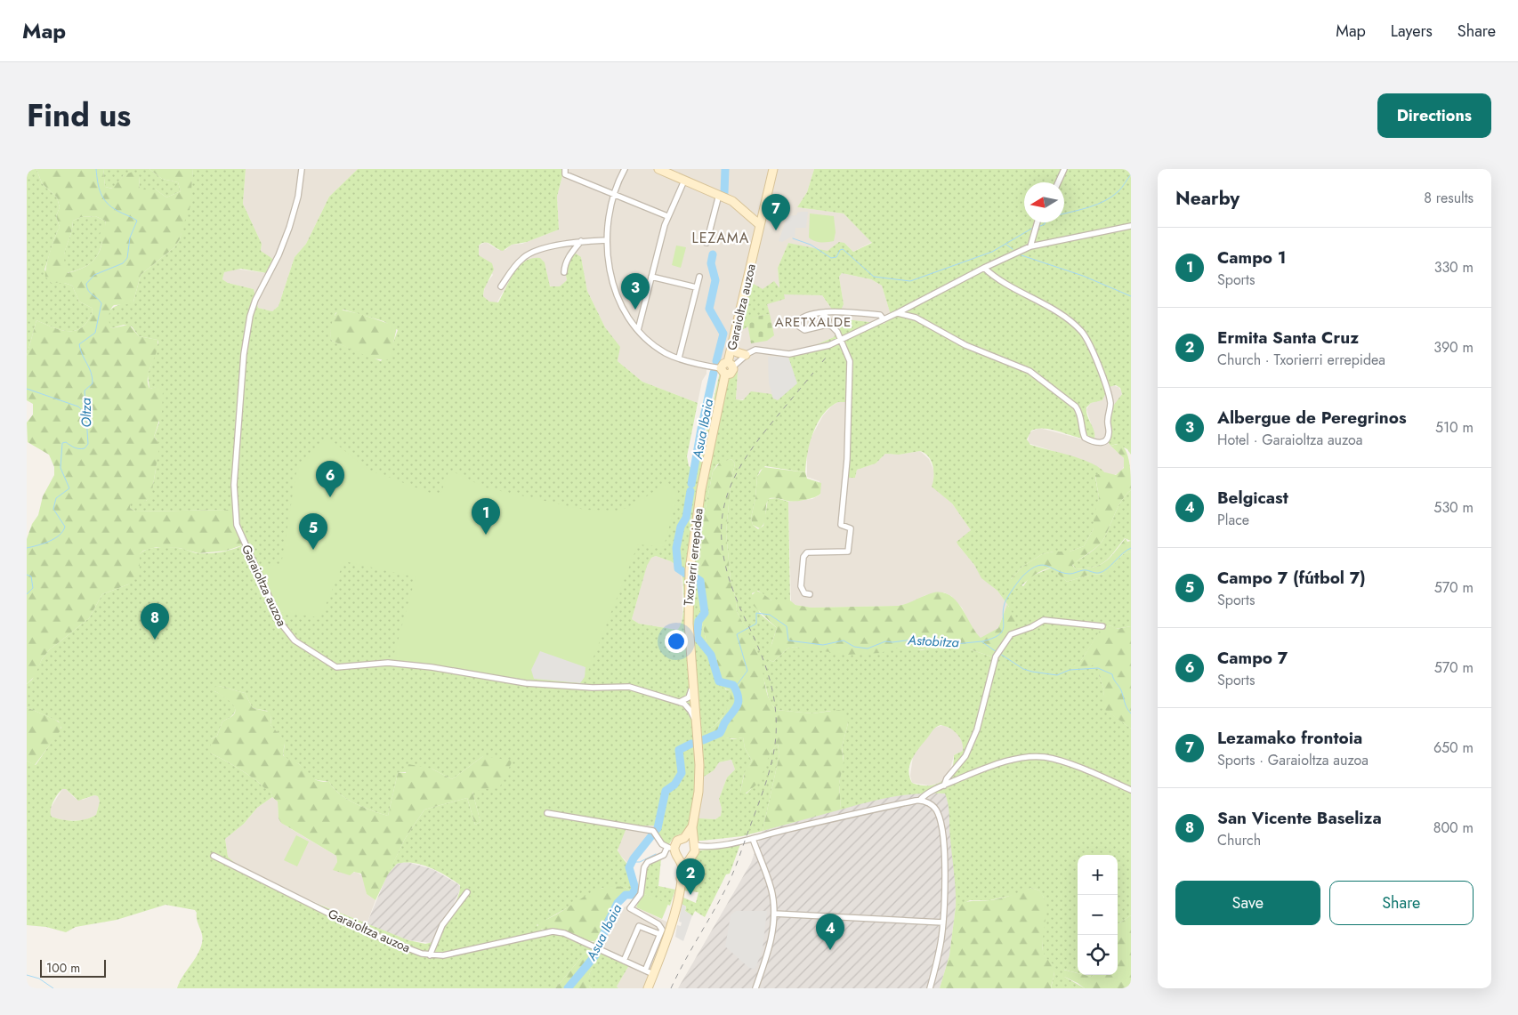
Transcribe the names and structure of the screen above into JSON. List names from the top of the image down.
{
  "streets": {
    "street": ["Garaioltza auzoa", "Txorierri errepidea"]
  },
  "districts": ["LEZAMA", "ARETXALDE"],
  "water": ["Oltza", "Asua Ibaia", "Astobitza"],
  "scale_bar": "100 m",
  "north": "left",
  "page": {
    "header": "Map",
    "nav": ["Map", "Layers", "Share"],
    "title": "Find us",
    "buttons": [
      "Directions",
      ["Save", "Share"]
    ],
    "heading": ["Nearby", "8 results"],
    "pins": [
      "7",
      "3",
      "6",
      "1",
      "5",
      "8",
      "2",
      "4"
    ],
    "list": [
      {
        "mark": "1",
        "name": "Campo 1",
        "note": "Sports",
        "value": "330 m"
      },
      {
        "mark": "2",
        "name": "Ermita Santa Cruz",
        "note": "Church · Txorierri errepidea",
        "value": "390 m"
      },
      {
        "mark": "3",
        "name": "Albergue de Peregrinos",
        "note": "Hotel · Garaioltza auzoa",
        "value": "510 m"
      },
      {
        "mark": "4",
        "name": "Belgicast",
        "note": "Place",
        "value": "530 m"
      },
      {
        "mark": "5",
        "name": "Campo 7 (fútbol 7)",
        "note": "Sports",
        "value": "570 m"
      },
      {
        "mark": "6",
        "name": "Campo 7",
        "note": "Sports",
        "value": "570 m"
      },
      {
        "mark": "7",
        "name": "Lezamako frontoia",
        "note": "Sports · Garaioltza auzoa",
        "value": "650 m"
      },
      {
        "mark": "8",
        "name": "San Vicente Baseliza",
        "note": "Church",
        "value": "800 m"
      }
    ],
    "map_buttons": ["+", "−"],
    "scale": "100 m"
  }
}
